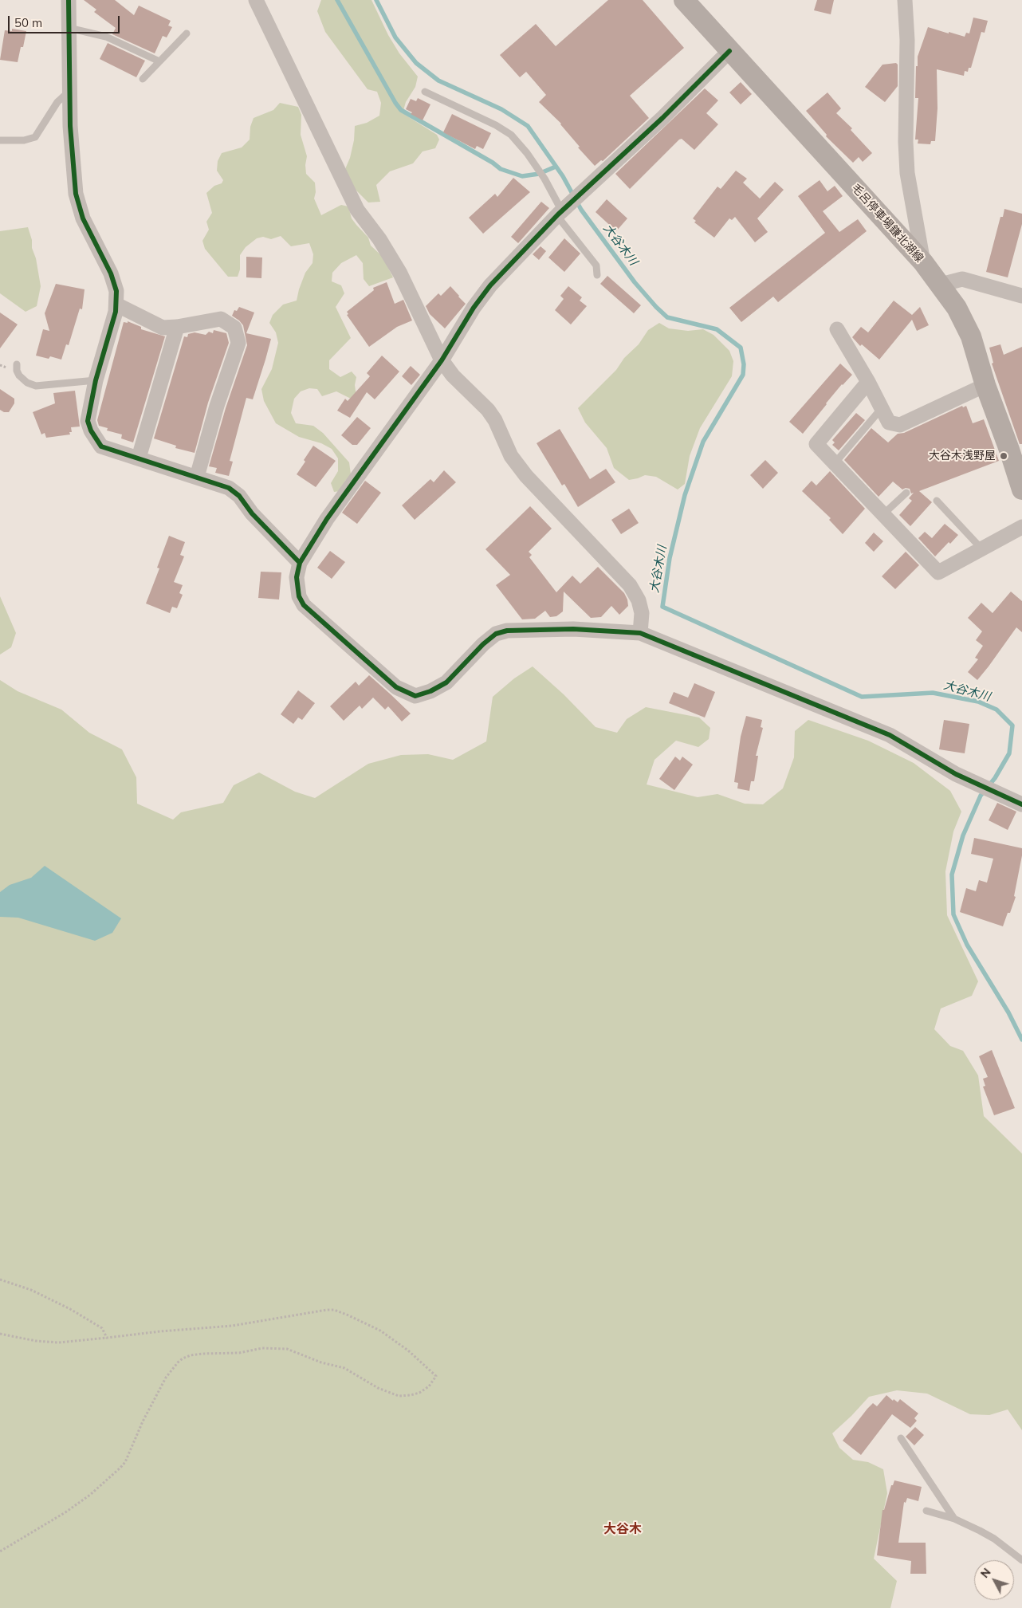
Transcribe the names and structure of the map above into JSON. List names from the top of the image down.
{
  "streets": {
    "main road": ["毛呂停車場鎌北湖線"]
  },
  "districts": ["大谷木"],
  "water": ["大谷木川"],
  "places": ["大谷木浅野屋"],
  "scale_bar": "50 m",
  "north": "top left"
}
